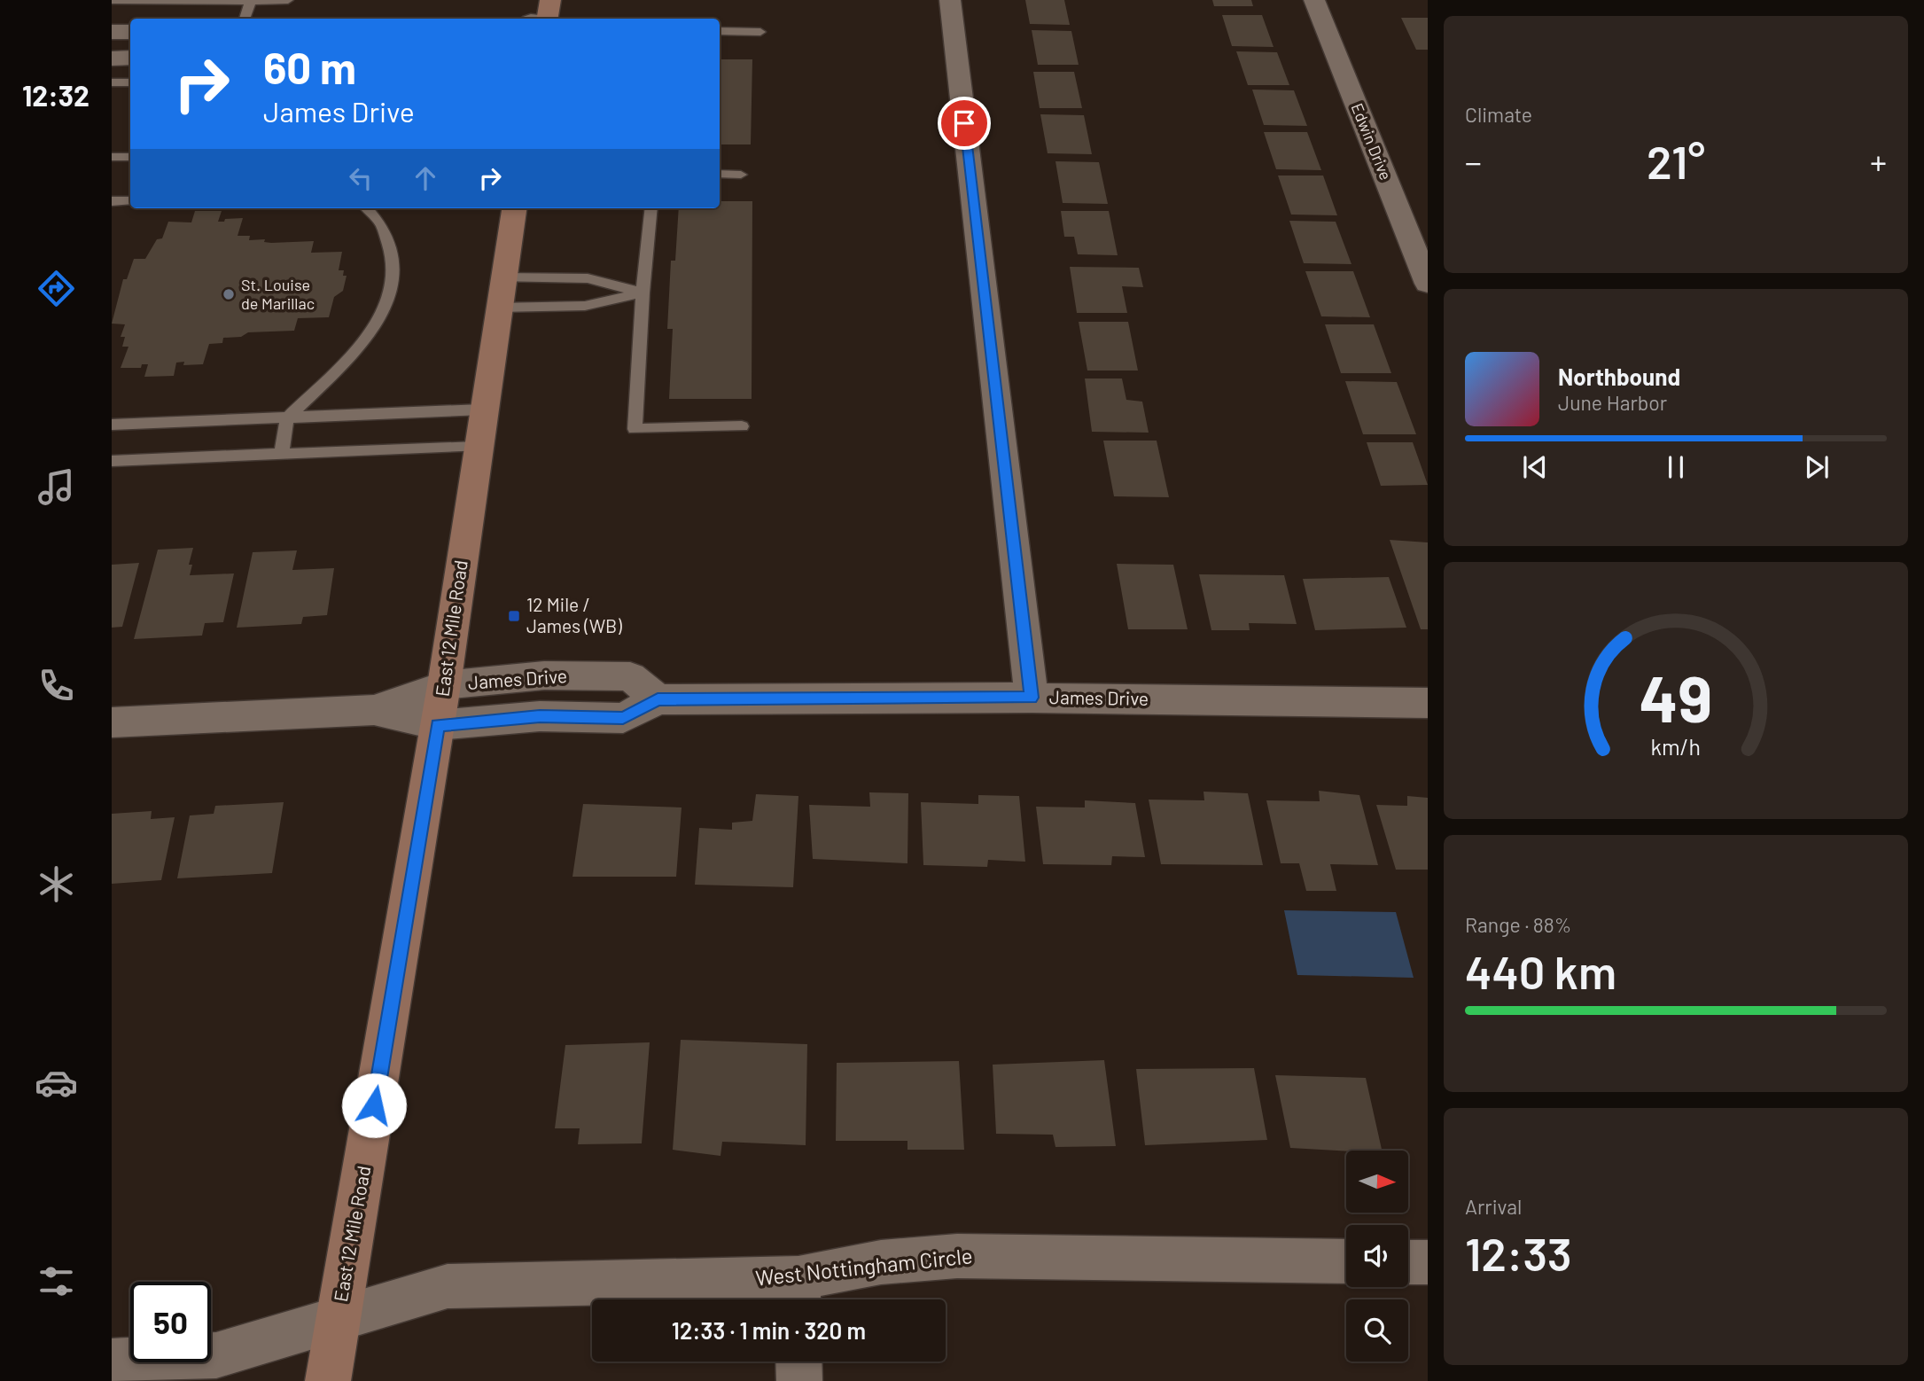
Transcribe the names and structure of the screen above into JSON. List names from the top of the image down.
{
  "streets": {
    "main road": ["East 12 Mile Road"],
    "street": ["Edwin Drive", "James Drive", "West Nottingham Circle"]
  },
  "crossings": [
    ["East 12 Mile Road", "James Drive"],
    ["East 12 Mile Road", "West Nottingham Circle"]
  ],
  "places": {
    "other": ["St. Louise de Marillac"],
    "transit": ["12 Mile / James (WB)"]
  },
  "north": "right",
  "page": {
    "tabs": "12:32",
    "tile": [
      "Climate",
      ["Range · 88%", "440 km"],
      ["Arrival", "12:33"]
    ],
    "turn": ["60 m", "James Drive"],
    "heat": ["−", "21°", "+"],
    "song": ["Northbound", "June Harbor"],
    "limit": "50",
    "trip": "12:33 · 1 min · 320 m",
    "gauge": ["49", "km/h"]
  }
}
